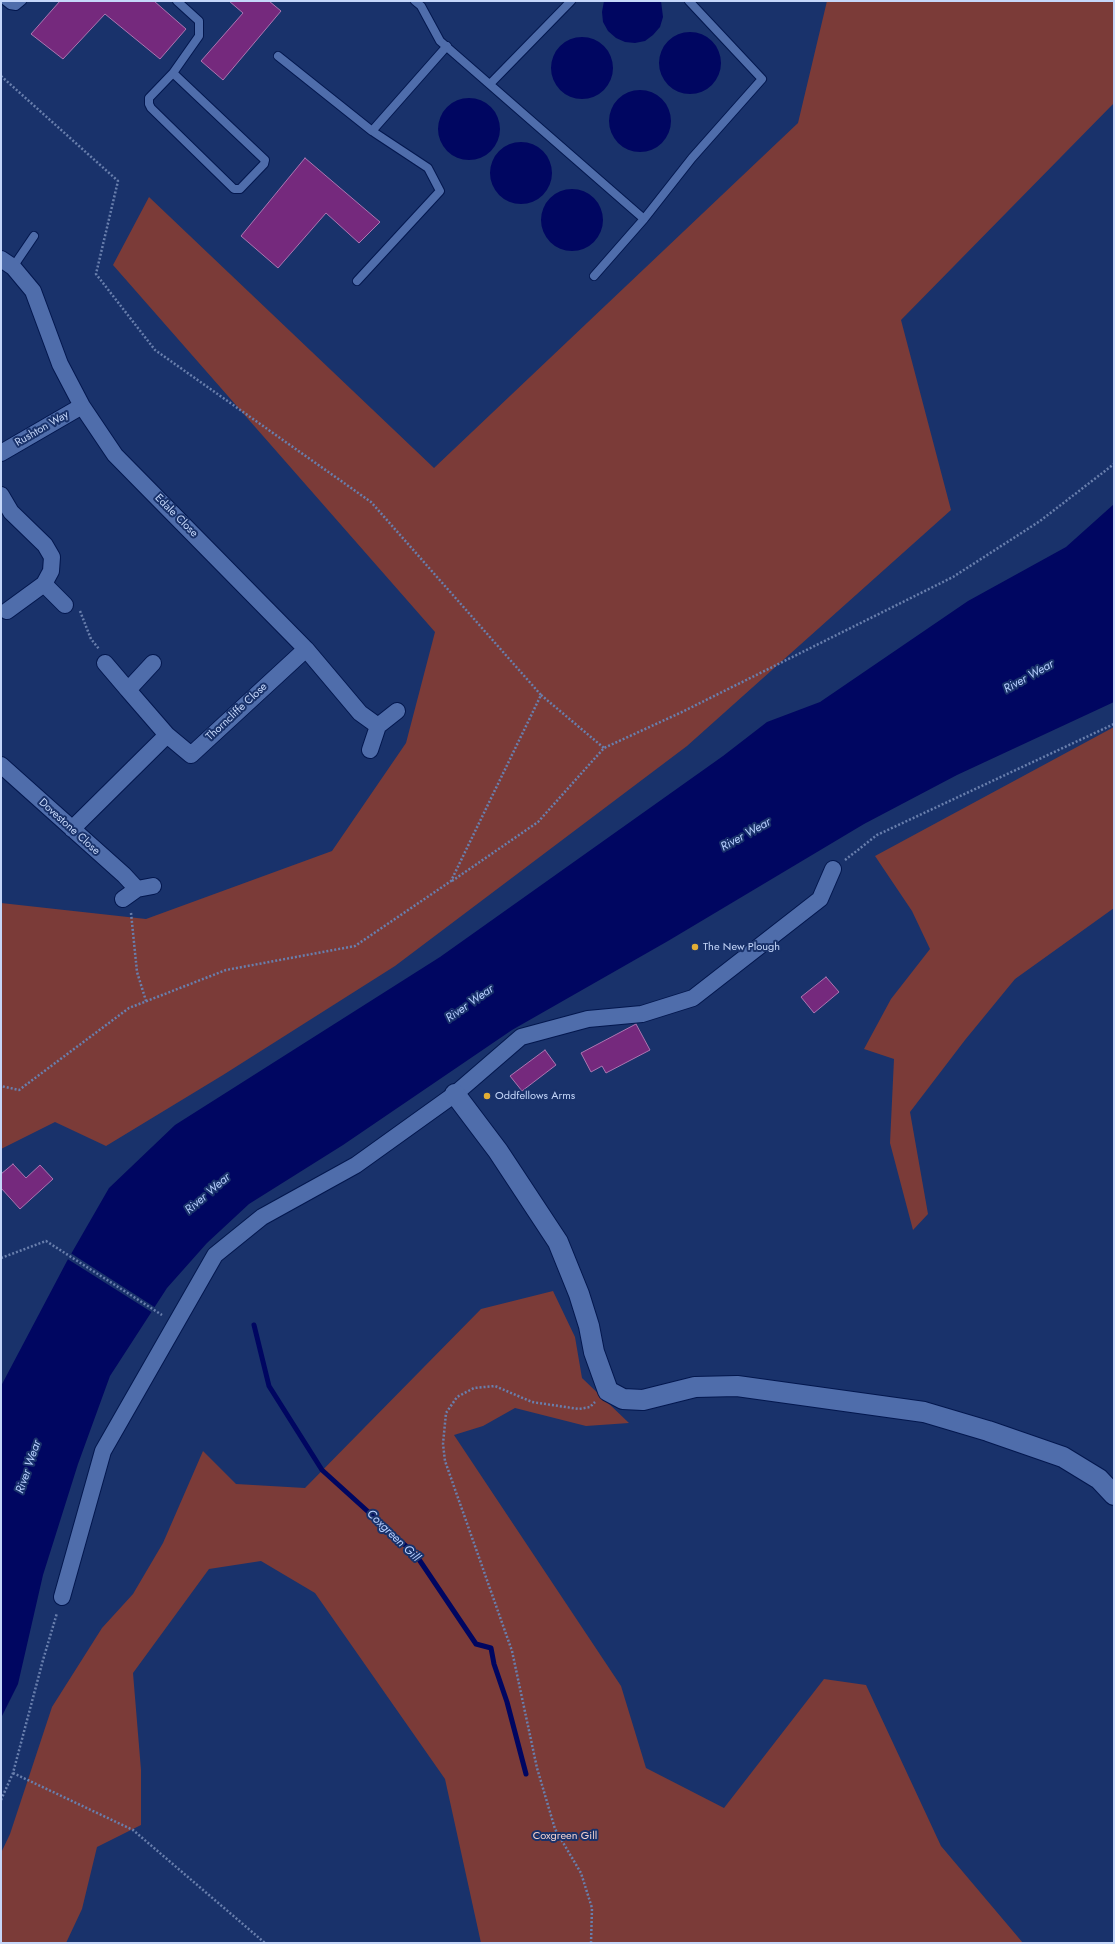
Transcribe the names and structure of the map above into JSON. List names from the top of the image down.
{
  "streets": {
    "street": [
      "Rushton Way",
      "Edale Close",
      "Thorncliffe Close",
      "Dovestone Close"
    ]
  },
  "crossings": [
    ["Rushton Way", "Edale Close"],
    ["Edale Close", "Thorncliffe Close"]
  ],
  "water": ["River Wear", "Coxgreen Gill"],
  "parks": ["Coxgreen Gill"],
  "places": ["The New Plough", "Oddfellows Arms"]
}
